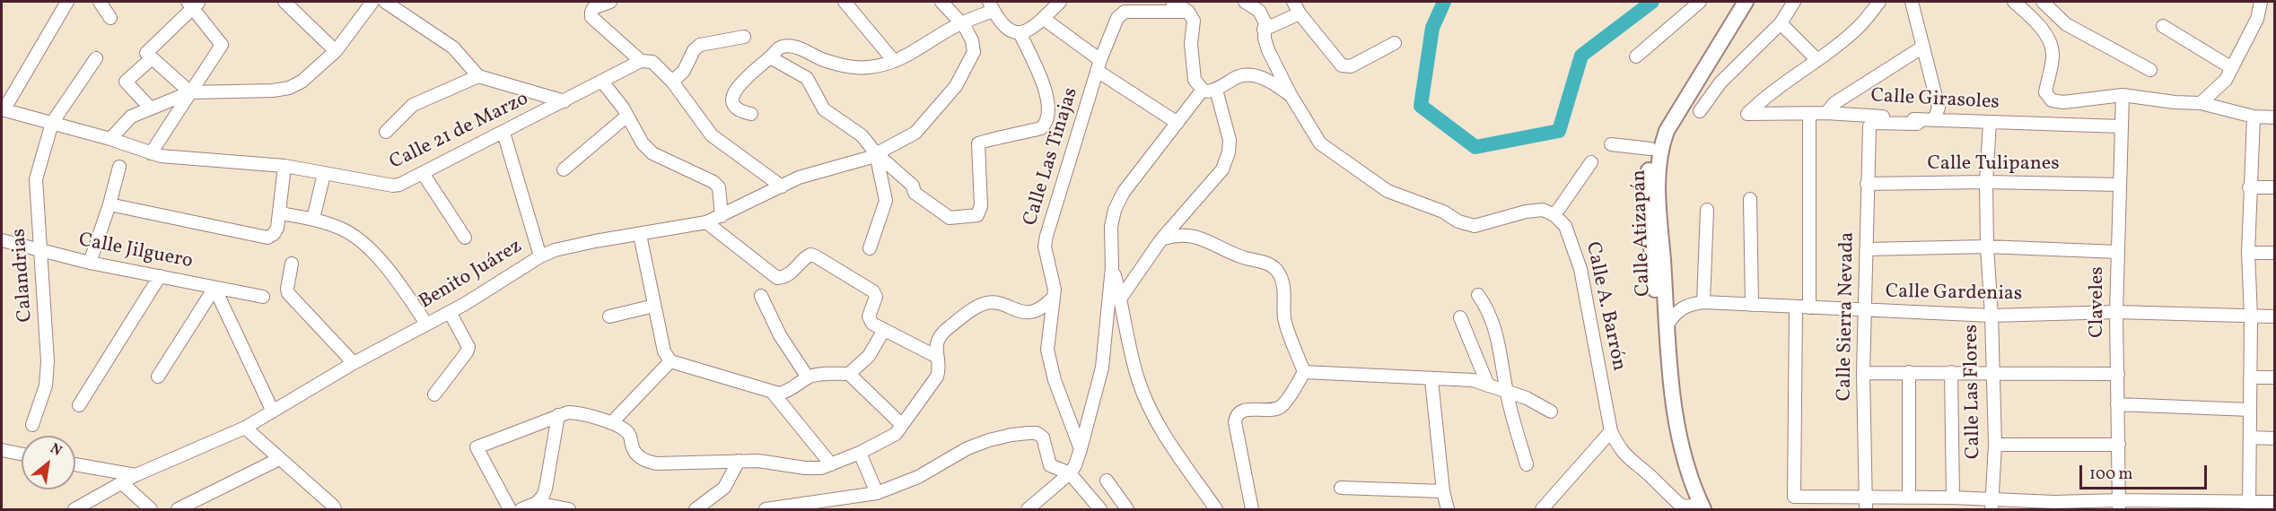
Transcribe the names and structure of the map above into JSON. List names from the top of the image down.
{
  "streets": {
    "main road": ["Calle Atizapán"],
    "street": [
      "Calle Girasoles",
      "Calle 21 de Marzo",
      "Calle Las Tinajas",
      "Calle Tulipanes",
      "Calle Jilguero",
      "Calandrias",
      "Benito Juárez",
      "Calle Gardenias",
      "Claveles",
      "Calle A. Barrón",
      "Calle Sierra Nevada",
      "Calle Las Flores"
    ]
  },
  "crossings": [
    ["Calle Girasoles", "Claveles"],
    ["Calle Girasoles", "Calle Sierra Nevada"],
    ["Calle Girasoles", "Calle Las Flores"],
    ["Calle 21 de Marzo", "Calandrias"],
    ["Calle Tulipanes", "Claveles"],
    ["Calle Tulipanes", "Calle Sierra Nevada"],
    ["Calle Tulipanes", "Calle Las Flores"],
    ["Calle Atizapán", "Calle Gardenias"],
    ["Calle Jilguero", "Calandrias"],
    ["Calle Gardenias", "Claveles"],
    ["Calle Gardenias", "Calle Sierra Nevada"],
    ["Calle Gardenias", "Calle Las Flores"]
  ],
  "scale_bar": "100 m",
  "north": "top right"
}
